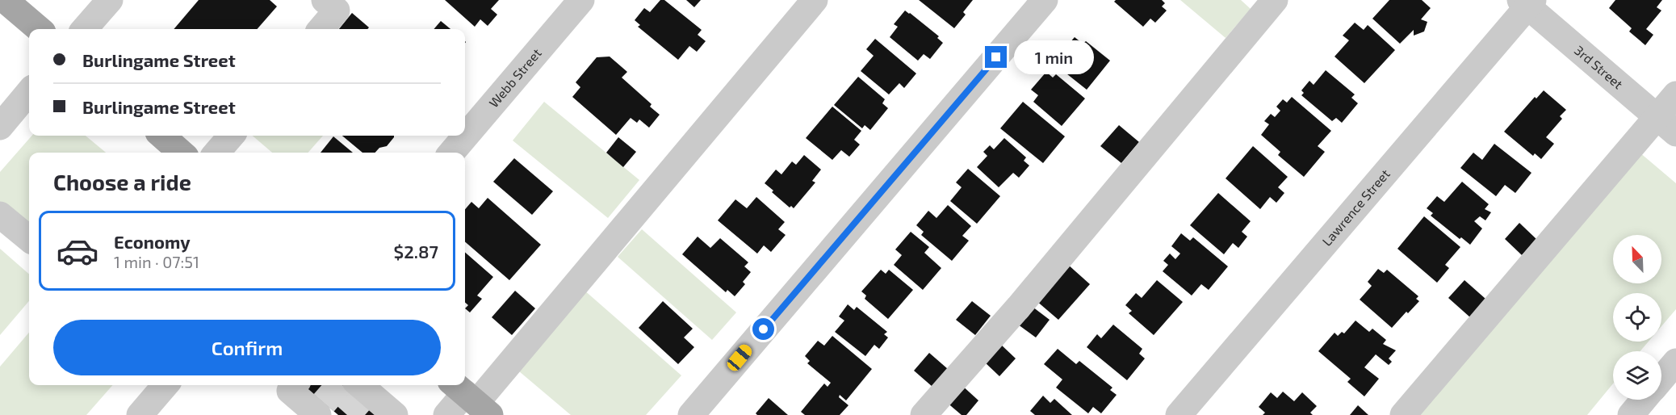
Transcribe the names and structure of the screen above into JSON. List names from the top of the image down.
{
  "streets": {
    "street": ["3rd Street", "Webb Street", "Lawrence Street"]
  },
  "crossings": [
    ["3rd Street", "Lawrence Street"]
  ],
  "north": "top left",
  "page": {
    "banner": ["Burlingame Street", "Burlingame Street"],
    "bubble": "1 min",
    "heading": "Choose a ride",
    "list": [
      {
        "name": "Economy",
        "note": "1 min · 07:51",
        "value": "$2.87"
      }
    ],
    "buttons": "Confirm"
  }
}
